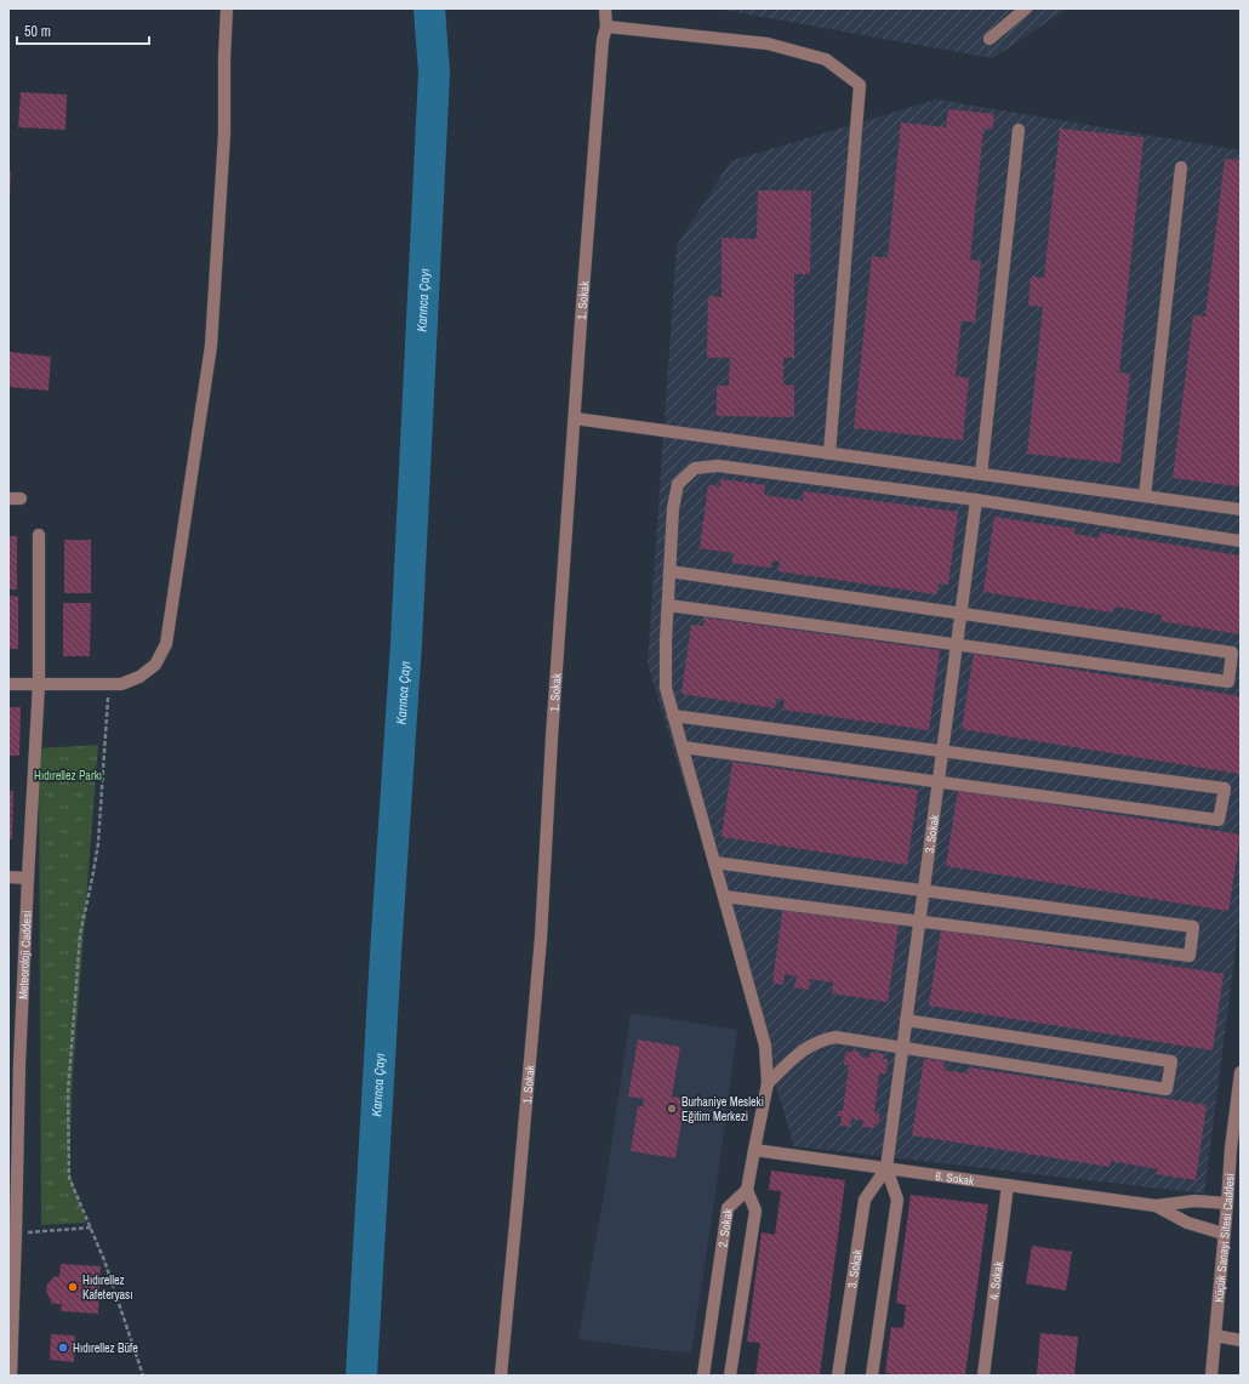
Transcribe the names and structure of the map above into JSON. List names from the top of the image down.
{
  "streets": {
    "street": [
      "1. Sokak",
      "3. Sokak",
      "Meteoroloji Caddesi",
      "6. Sokak",
      "2. Sokak",
      "Küçük Sanayi Sitesi Caddesi",
      "4. Sokak"
    ]
  },
  "crossings": [
    ["3. Sokak", "6. Sokak"],
    ["6. Sokak", "4. Sokak"]
  ],
  "water": ["Karınca Çayı"],
  "parks": ["Hıdırellez Parkı"],
  "places": ["Burhaniye Mesleki Eğitim Merkezi", "Hıdırellez Kafeteryası", "Hıdırellez Büfe"],
  "scale_bar": "50 m"
}
